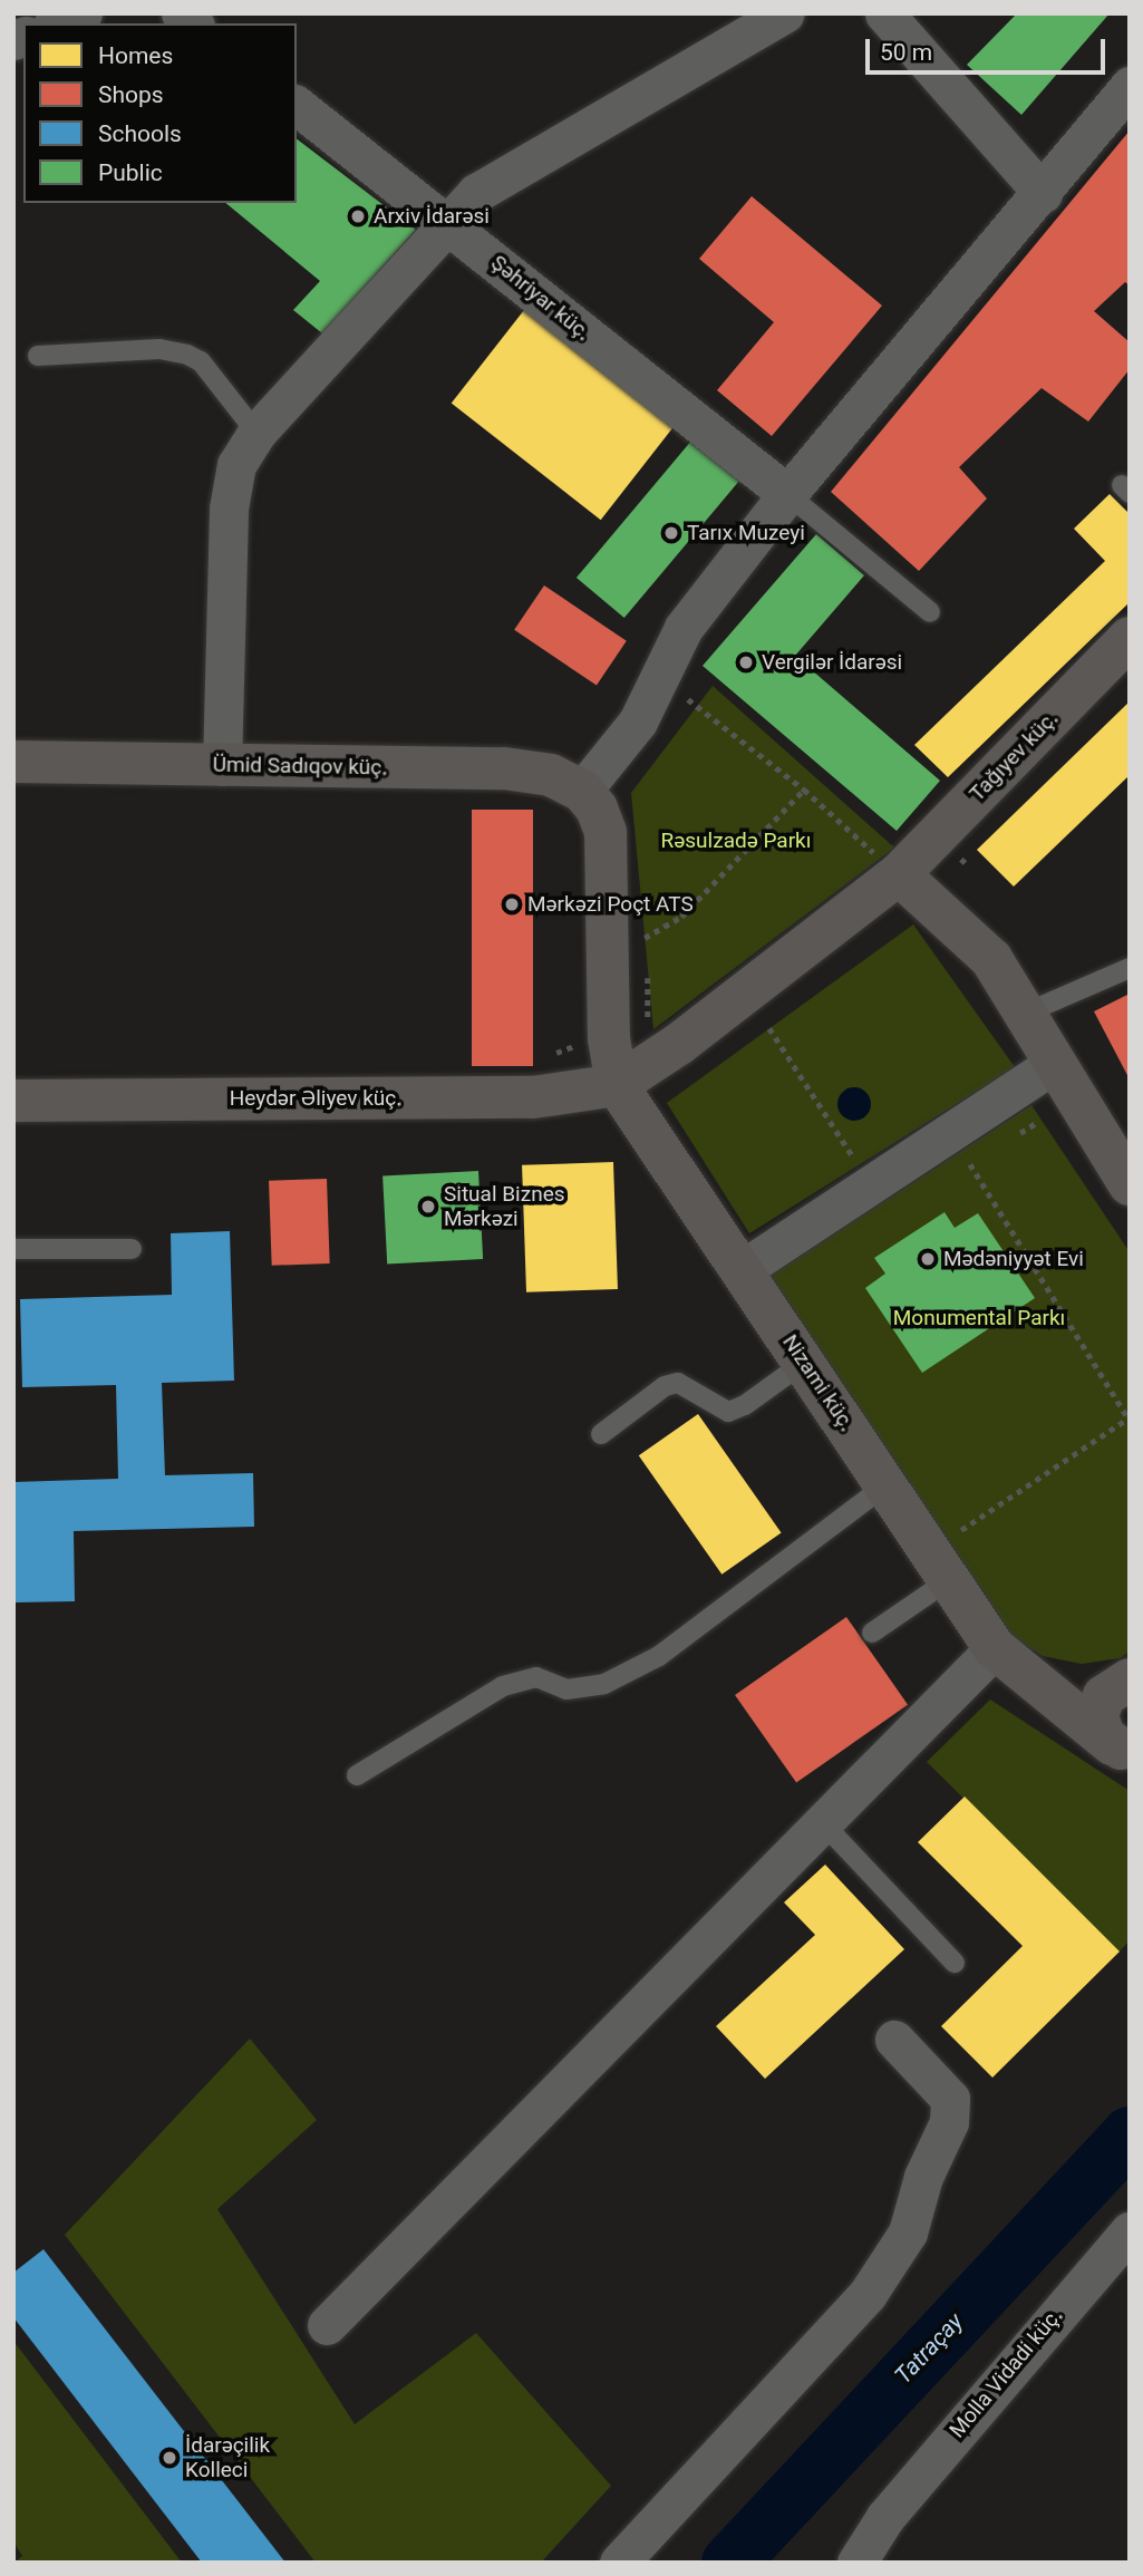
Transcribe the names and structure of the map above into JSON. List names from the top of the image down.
{
  "streets": {
    "main road": [
      "Tağıyev küç.",
      "Ümid Sadıqov küç.",
      "Heydər Əliyev küç.",
      "Nizami küç."
    ],
    "street": ["Şəhriyar küç.", "Molla Vidadi küç."]
  },
  "crossings": [
    ["Tağıyev küç.", "Heydər Əliyev küç."],
    ["Tağıyev küç.", "Nizami küç."],
    ["Heydər Əliyev küç.", "Nizami küç."]
  ],
  "water": ["Tatraçay"],
  "parks": ["Rəsulzadə Parkı", "Monumental Parkı"],
  "places": [
    "Arxiv İdarəsi",
    "Tarıx Muzeyi",
    "Vergilər İdarəsi",
    "Mərkəzi Poçt ATS",
    "Situal Biznes Mərkəzi",
    "Mədəniyyət Evi",
    "İdarəçilik Kolleci"
  ],
  "legend": [
    "Homes",
    "Shops",
    "Schools",
    "Public"
  ],
  "scale_bar": "50 m"
}
